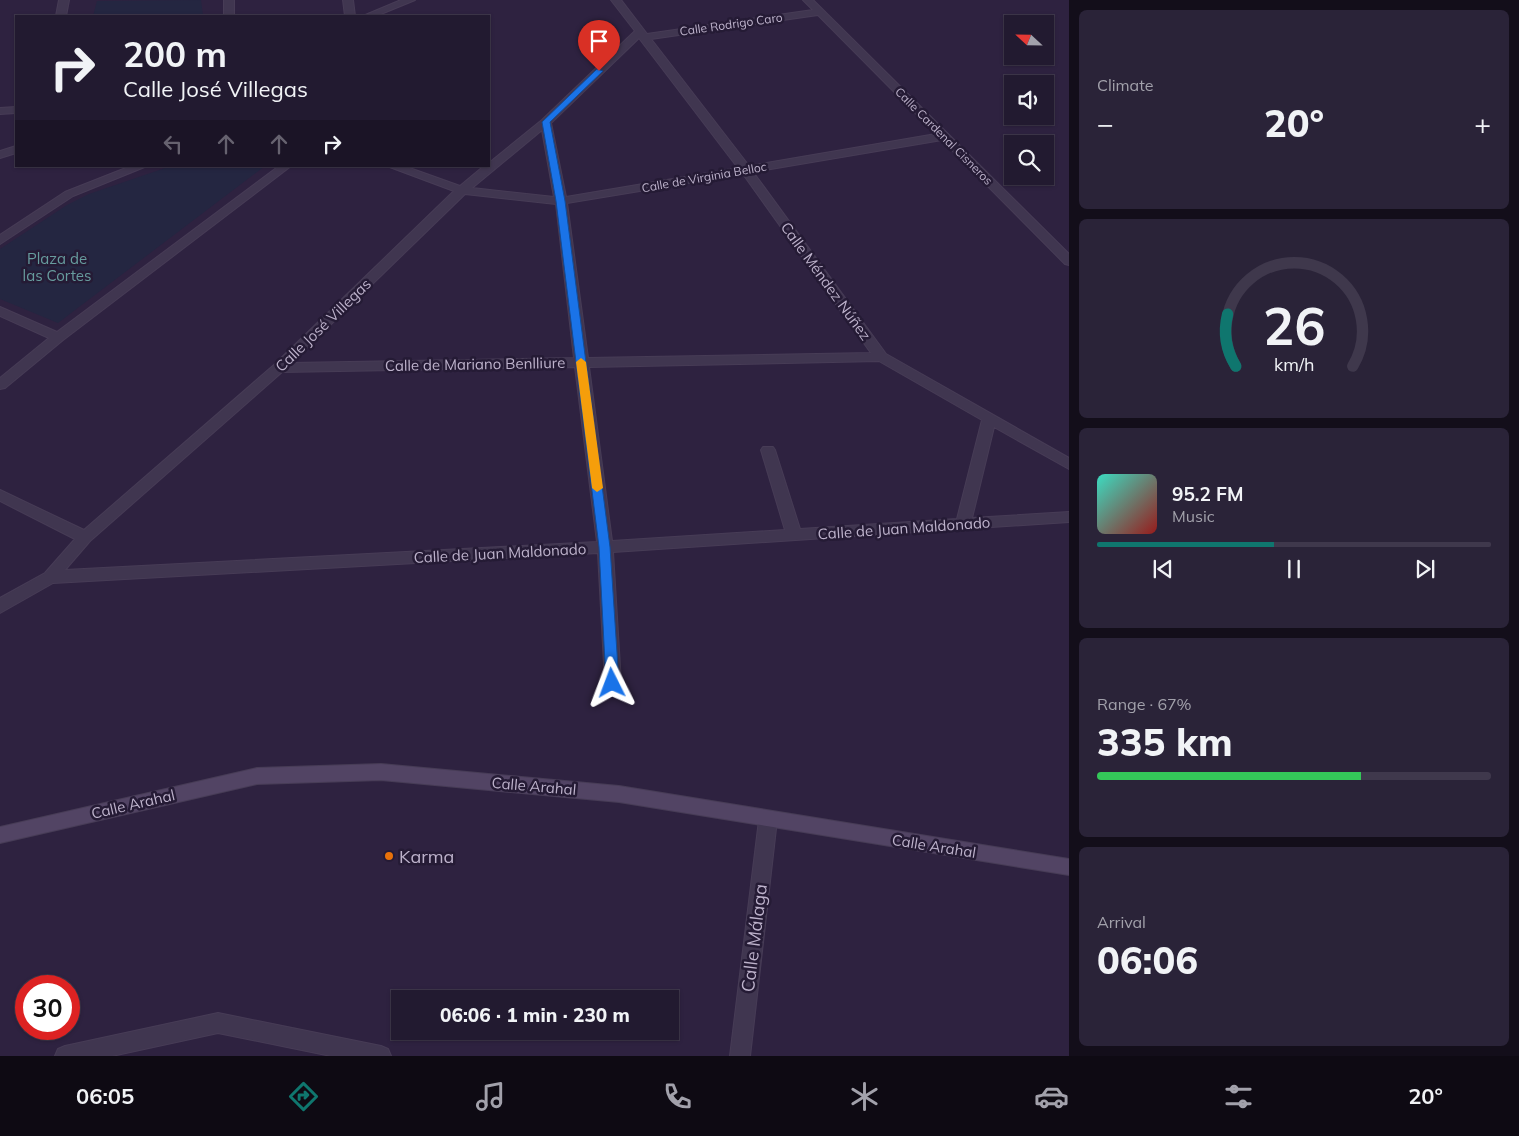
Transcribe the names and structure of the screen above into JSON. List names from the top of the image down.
{
  "streets": {
    "street": [
      "Calle Rodrigo Caro",
      "Calle Cardenal Cisneros",
      "Calle de Virginia Belloc",
      "Calle Méndez Núñez",
      "Calle José Villegas",
      "Calle de Mariano Benlliure",
      "Calle de Juan Maldonado",
      "Calle Arahal",
      "Calle Málaga"
    ]
  },
  "crossings": [
    ["Calle Rodrigo Caro", "Calle Cardenal Cisneros"],
    ["Calle Rodrigo Caro", "Calle Méndez Núñez"],
    ["Calle Rodrigo Caro", "Calle José Villegas"],
    ["Calle Cardenal Cisneros", "Calle de Virginia Belloc"],
    ["Calle de Virginia Belloc", "Calle Méndez Núñez"],
    ["Calle de Virginia Belloc", "Calle José Villegas"],
    ["Calle Méndez Núñez", "Calle José Villegas"],
    ["Calle Méndez Núñez", "Calle de Mariano Benlliure"],
    ["Calle José Villegas", "Calle de Mariano Benlliure"],
    ["Calle José Villegas", "Calle de Juan Maldonado"],
    ["Calle Arahal", "Calle Málaga"]
  ],
  "parks": ["Plaza de las Cortes"],
  "places": ["Karma"],
  "north": "left",
  "page": {
    "tile": [
      "Climate",
      ["Range · 67%", "335 km"],
      ["Arrival", "06:06"]
    ],
    "turn": ["200 m", "Calle José Villegas"],
    "heat": ["−", "20°", "+"],
    "song": ["95.2 FM", "Music"],
    "limit": "30",
    "trip": "06:06 · 1 min · 230 m",
    "tabs": ["06:05", "20°"],
    "gauge": ["26", "km/h"]
  }
}
